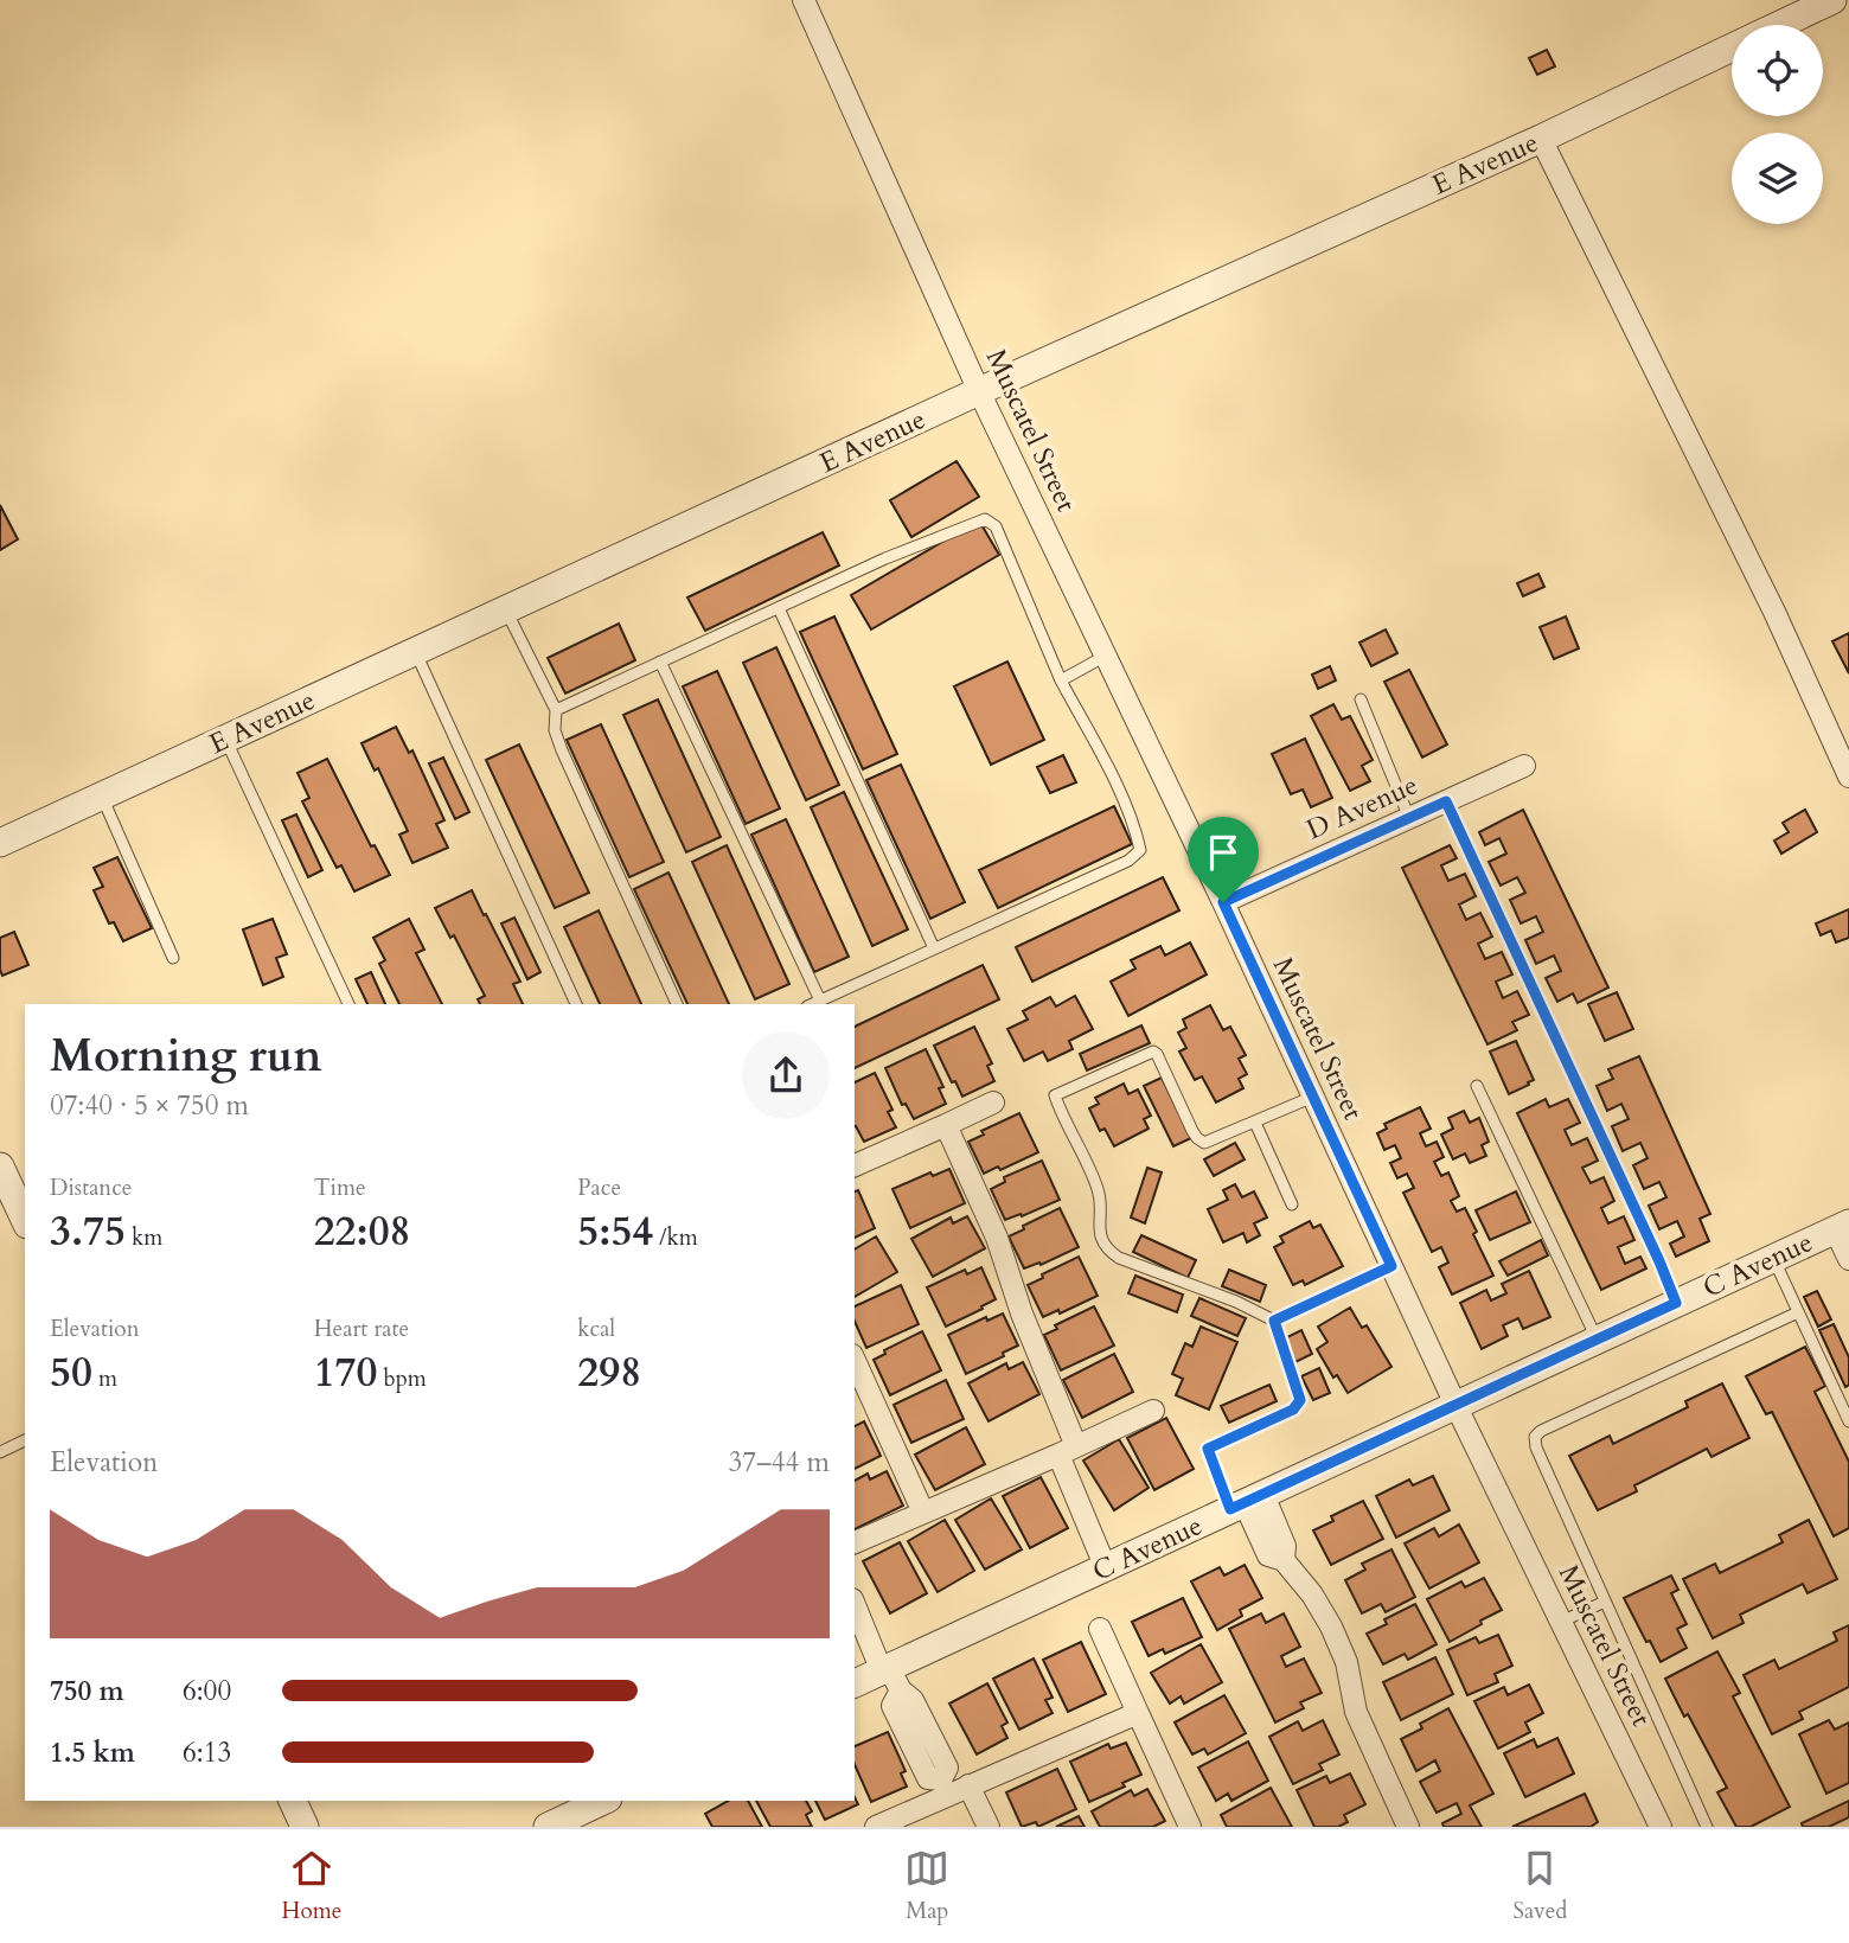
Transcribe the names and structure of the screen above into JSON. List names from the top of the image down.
{
  "streets": {
    "street": [
      "E Avenue",
      "Muscatel Street",
      "D Avenue",
      "C Avenue"
    ]
  },
  "crossings": [
    ["E Avenue", "Muscatel Street"],
    ["Muscatel Street", "D Avenue"],
    ["Muscatel Street", "C Avenue"]
  ],
  "page": {
    "heading": ["Morning run", "07:40 · 5 × 750 m"],
    "stats": [
      ["Distance", "3.75 km"],
      ["Time", "22:08"],
      ["Pace", "5:54 /km"],
      ["Elevation", "50 m"],
      ["Heart rate", "170 bpm"],
      ["kcal", "298"]
    ],
    "chart": ["Elevation", "37–44 m"],
    "list": [
      {
        "name": "750 m",
        "note": "6:00"
      },
      {
        "name": "1.5 km",
        "note": "6:13"
      }
    ],
    "tabs": ["Home", "Map", "Saved"]
  }
}
